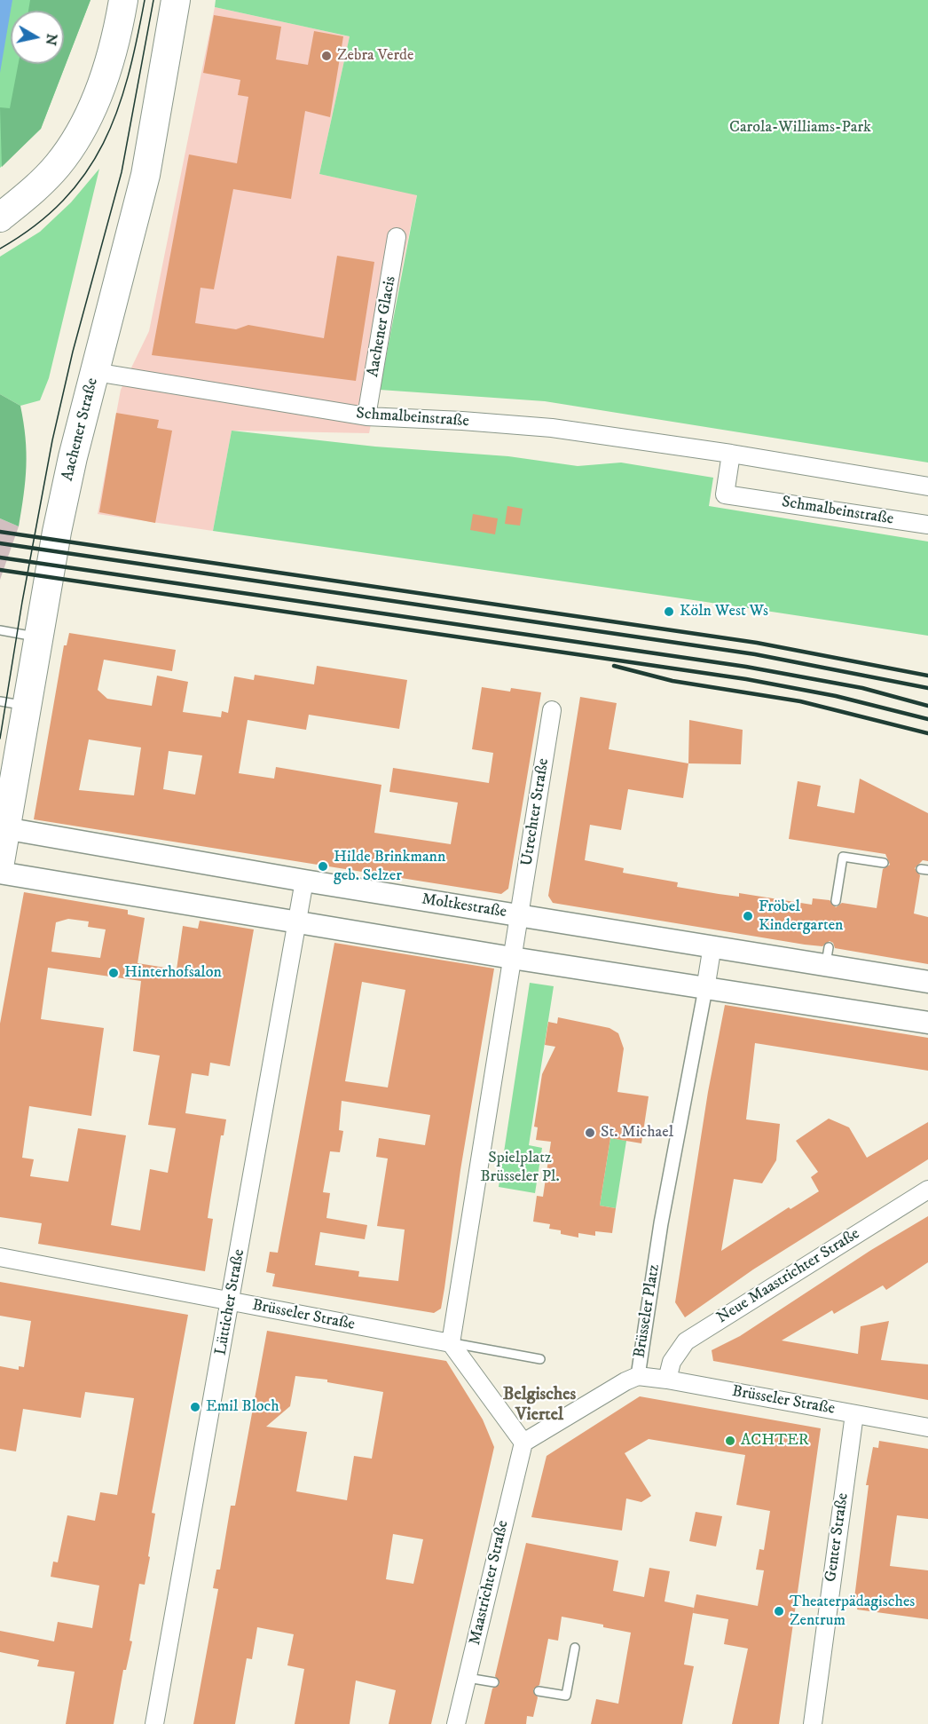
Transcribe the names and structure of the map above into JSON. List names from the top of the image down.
{
  "streets": {
    "main road": ["Aachener Straße"],
    "street": [
      "Aachener Glacis",
      "Schmalbeinstraße",
      "Utrechter Straße",
      "Moltkestraße",
      "Neue Maastrichter Straße",
      "Lütticher Straße",
      "Brüsseler Platz",
      "Brüsseler Straße",
      "Genter Straße",
      "Maastrichter Straße"
    ]
  },
  "crossings": [
    ["Aachener Glacis", "Schmalbeinstraße"],
    ["Schmalbeinstraße", "Aachener Straße"],
    ["Aachener Straße", "Moltkestraße"],
    ["Utrechter Straße", "Moltkestraße"],
    ["Moltkestraße", "Lütticher Straße"],
    ["Moltkestraße", "Brüsseler Platz"],
    ["Neue Maastrichter Straße", "Brüsseler Straße"],
    ["Lütticher Straße", "Brüsseler Straße"],
    ["Brüsseler Platz", "Brüsseler Straße"],
    ["Brüsseler Platz", "Maastrichter Straße"],
    ["Brüsseler Straße", "Genter Straße"]
  ],
  "districts": ["Belgisches Viertel"],
  "parks": ["Carola-Williams-Park", "Spielplatz Brüsseler Pl."],
  "places": [
    "Zebra Verde",
    "Köln West Ws",
    "Hilde Brinkmann geb. Selzer",
    "Fröbel Kindergarten",
    "Hinterhofsalon",
    "St. Michael",
    "Emil Bloch",
    "ACHTER",
    "Theaterpädagisches Zentrum"
  ],
  "north": "right"
}
